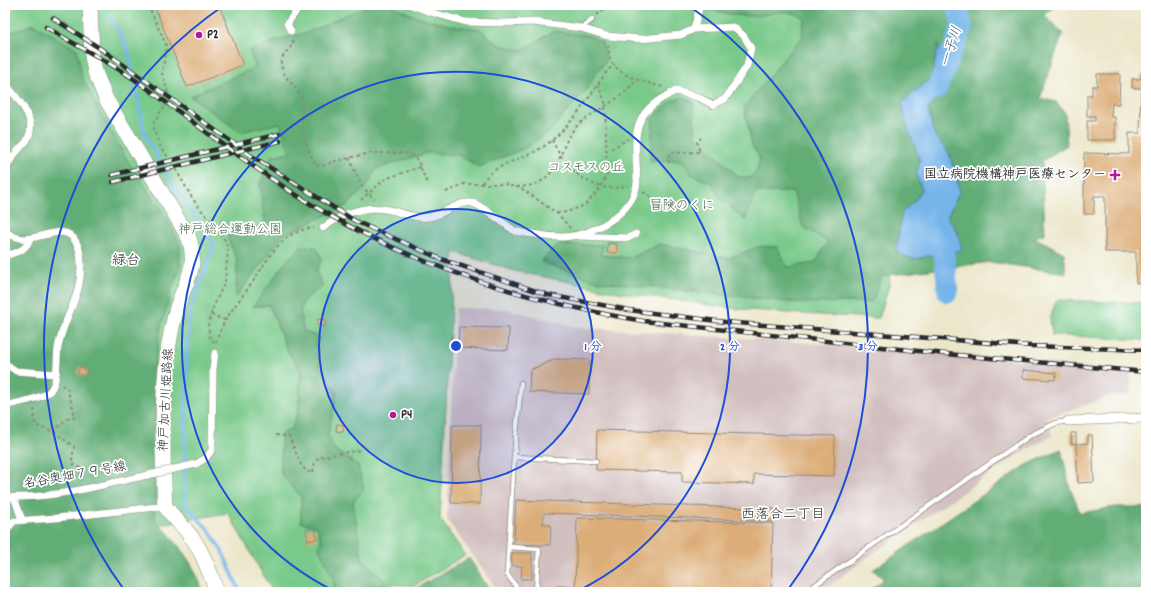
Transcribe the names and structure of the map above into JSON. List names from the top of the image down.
{
  "streets": {
    "main road": ["神戸加古川姫路線"],
    "street": ["名谷奥畑７９号線"]
  },
  "districts": ["緑台", "西落合二丁目"],
  "water": ["一子川"],
  "parks": ["コスモスの丘", "冒険のくに", "神戸総合運動公園"],
  "places": {
    "other": ["P2", "P4"],
    "health": ["国立病院機構神戸医療センター"]
  },
  "rings": ["1 分", "2 分", "3 分"]
}
